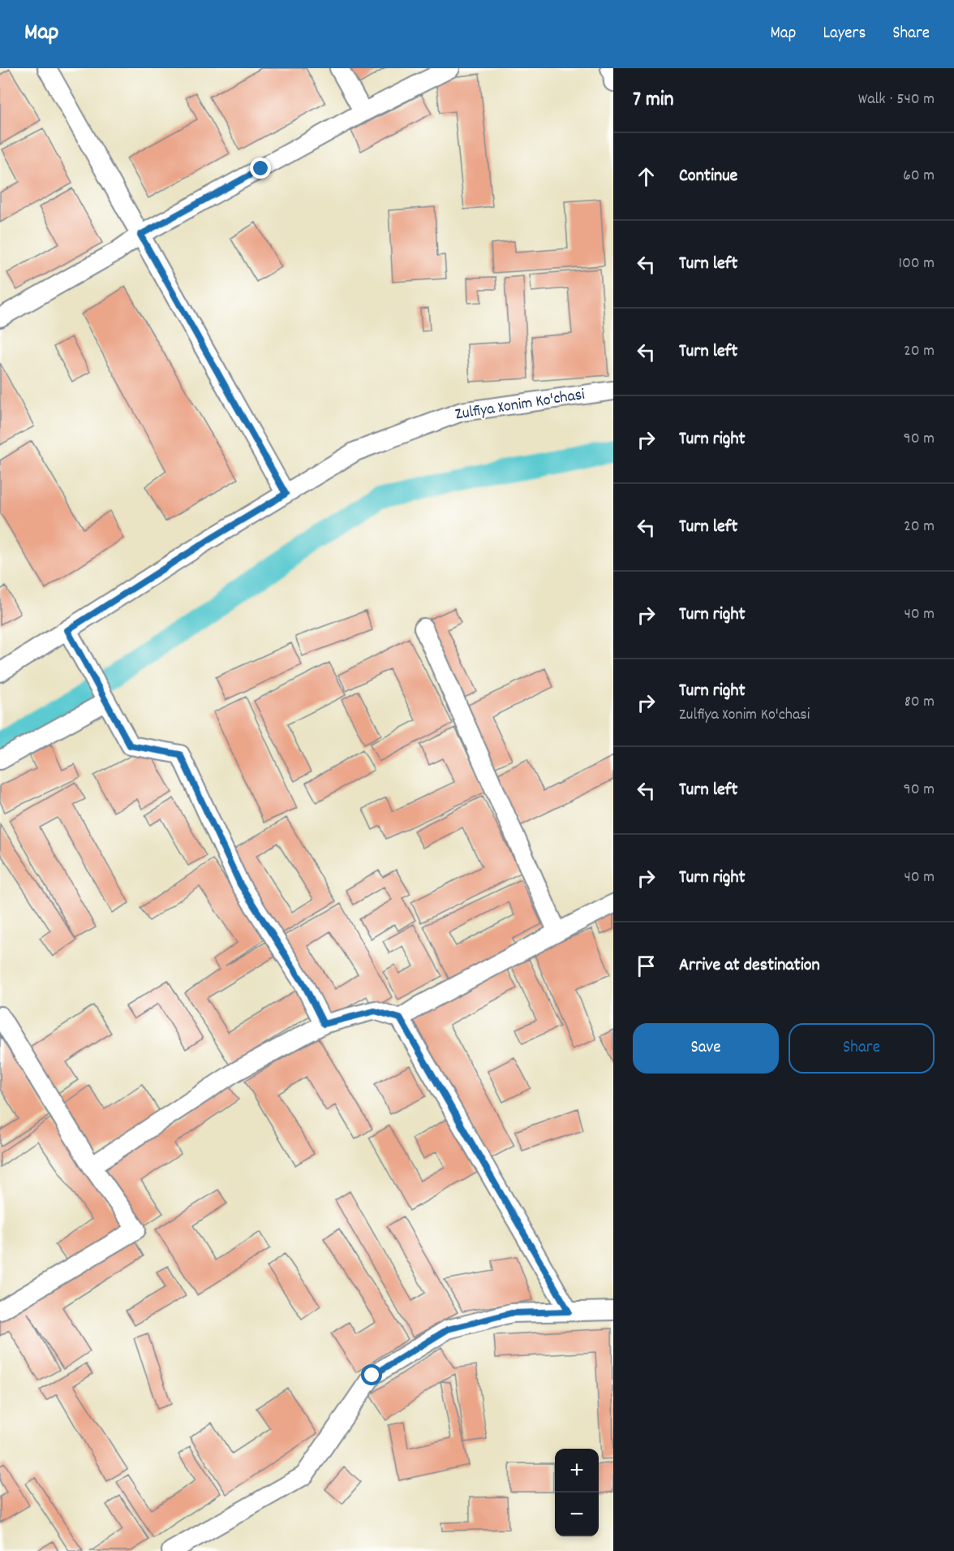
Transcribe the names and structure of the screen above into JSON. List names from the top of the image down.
{
  "streets": {
    "street": ["Zulfiya Xonim Ko'chasi"]
  },
  "page": {
    "header": "Map",
    "nav": ["Map", "Layers", "Share"],
    "heading": ["7 min", "Walk · 540 m"],
    "list": [
      ["Continue", "60 m"],
      ["Turn left", "100 m"],
      ["Turn left", "20 m"],
      ["Turn right", "90 m"],
      ["Turn left", "20 m"],
      ["Turn right", "40 m"],
      ["Turn right", "Zulfiya Xonim Ko'chasi", "80 m"],
      ["Turn left", "90 m"],
      ["Turn right", "40 m"],
      "Arrive at destination"
    ],
    "buttons": ["Save", "Share"],
    "map_buttons": ["+", "−"]
  }
}
